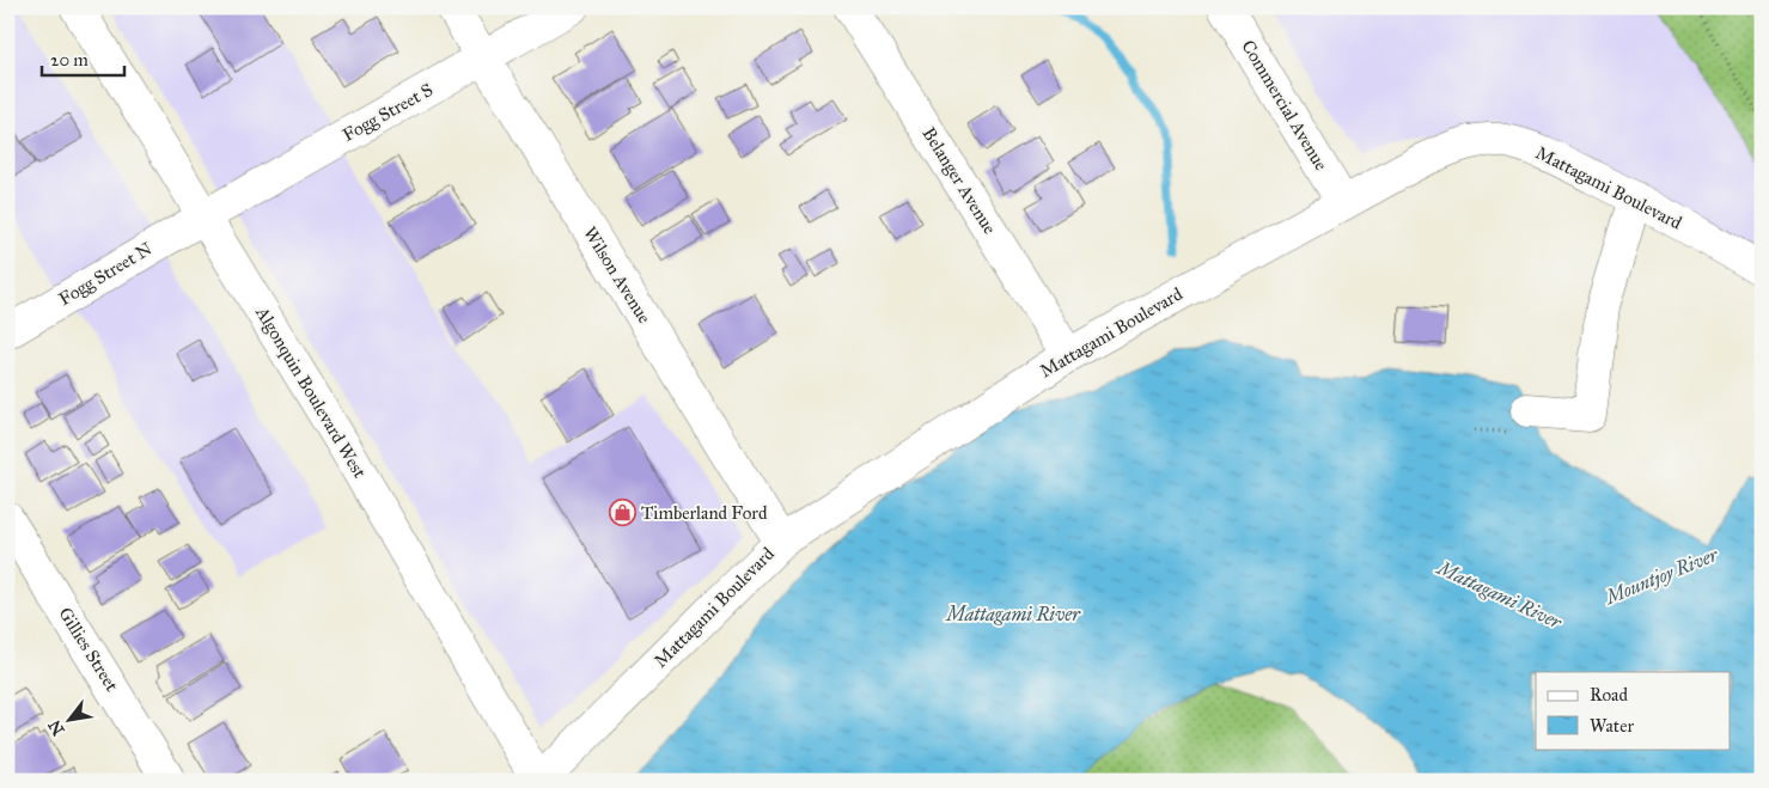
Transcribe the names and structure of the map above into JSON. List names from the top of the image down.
{
  "streets": {
    "street": [
      "Commercial Avenue",
      "Fogg Street S",
      "Belanger Avenue",
      "Mattagami Boulevard",
      "Fogg Street N",
      "Wilson Avenue",
      "Algonquin Boulevard West",
      "Gillies Street"
    ]
  },
  "crossings": [
    ["Commercial Avenue", "Mattagami Boulevard"],
    ["Fogg Street S", "Fogg Street N"],
    ["Fogg Street S", "Wilson Avenue"],
    ["Fogg Street S", "Algonquin Boulevard West"],
    ["Belanger Avenue", "Mattagami Boulevard"],
    ["Mattagami Boulevard", "Wilson Avenue"],
    ["Mattagami Boulevard", "Algonquin Boulevard West"],
    ["Fogg Street N", "Algonquin Boulevard West"]
  ],
  "water": ["Mountjoy River", "Mattagami River"],
  "places": {
    "shop": ["Timberland Ford"]
  },
  "legend": ["Road", "Water"],
  "scale_bar": "20 m",
  "north": "bottom left"
}
